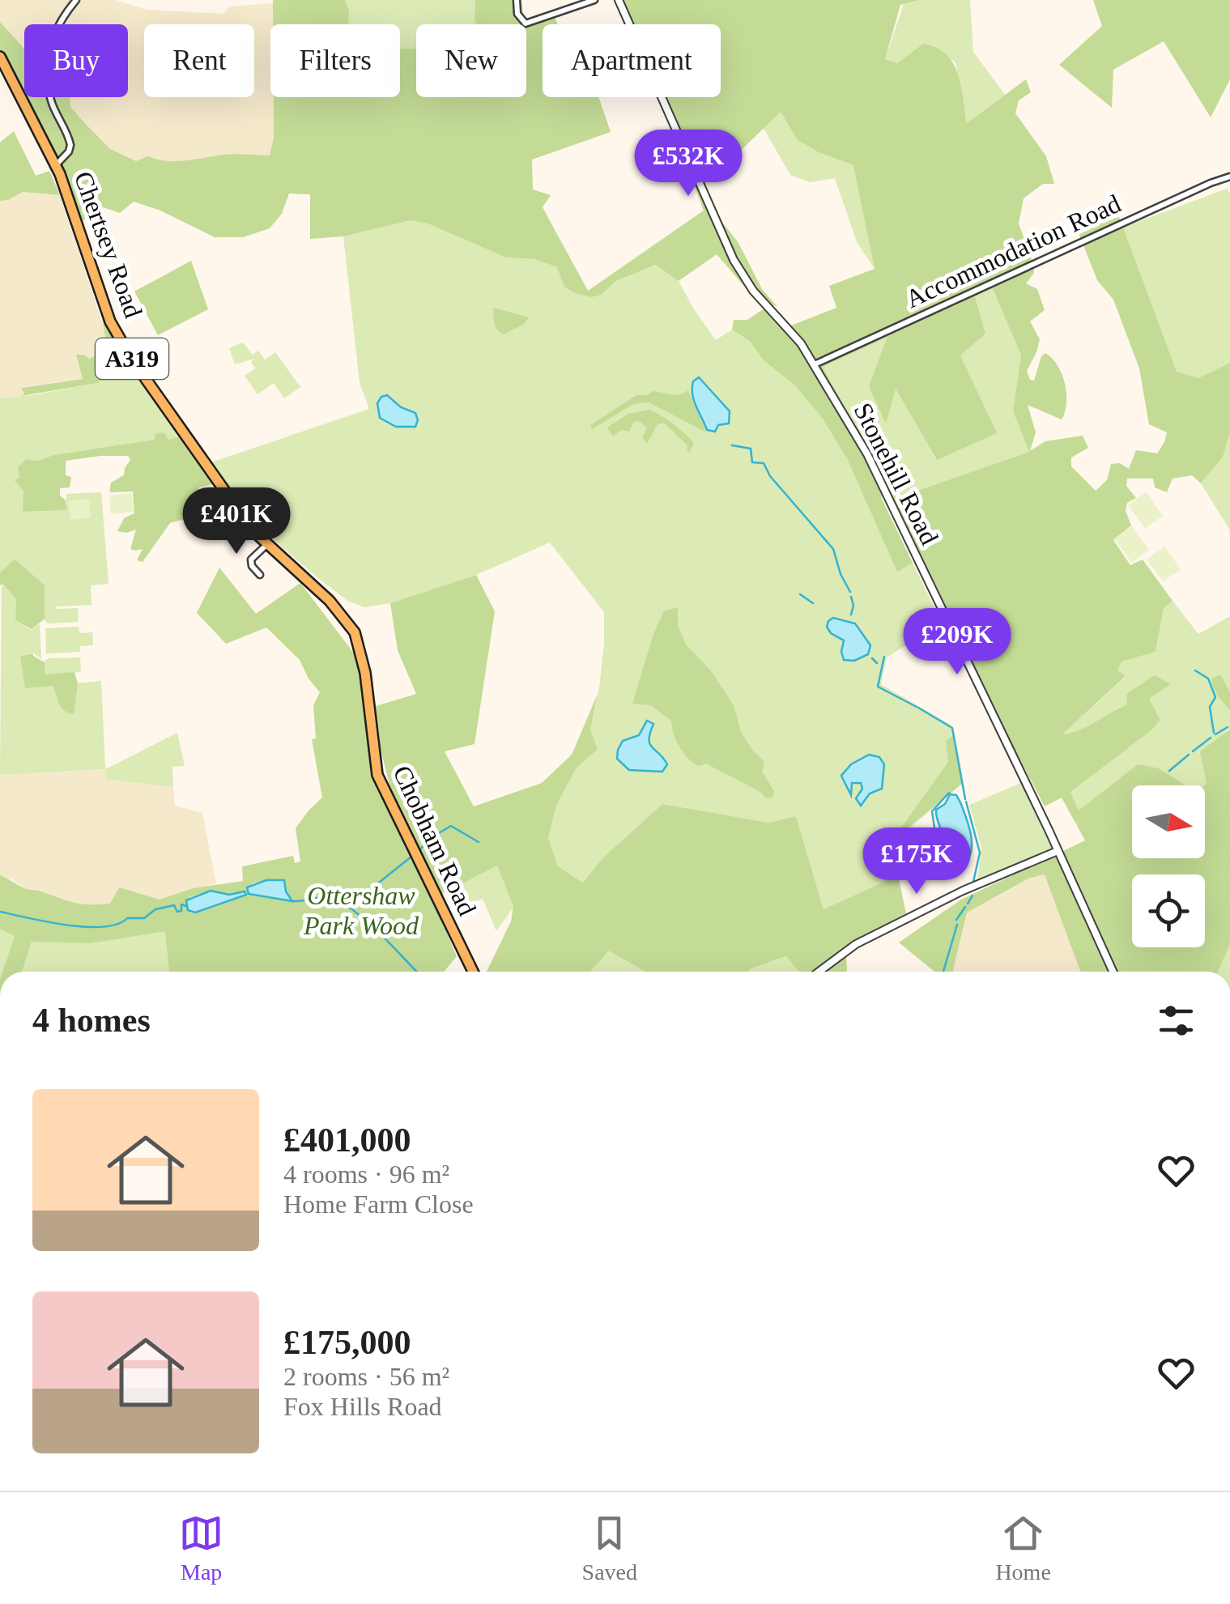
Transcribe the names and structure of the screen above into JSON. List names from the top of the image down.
{
  "streets": {
    "main road": ["Chertsey Road", "A319", "Chobham Road"],
    "street": ["Accommodation Road", "Stonehill Road"]
  },
  "crossings": [
    ["Chertsey Road", "Chobham Road"],
    ["Accommodation Road", "Stonehill Road"]
  ],
  "parks": ["Ottershaw Park Wood"],
  "north": "right",
  "page": {
    "chip": [
      "Buy",
      "Rent",
      "Filters",
      "New",
      "Apartment"
    ],
    "price": [
      "£532K",
      "£401K",
      "£209K",
      "£175K"
    ],
    "heading": "4 homes",
    "list": [
      {
        "name": "£401,000",
        "note": "4 rooms · 96 m² · Home Farm Close"
      },
      {
        "name": "£175,000",
        "note": "2 rooms · 56 m² · Fox Hills Road"
      }
    ],
    "tabs": ["Map", "Saved", "Home"]
  }
}
